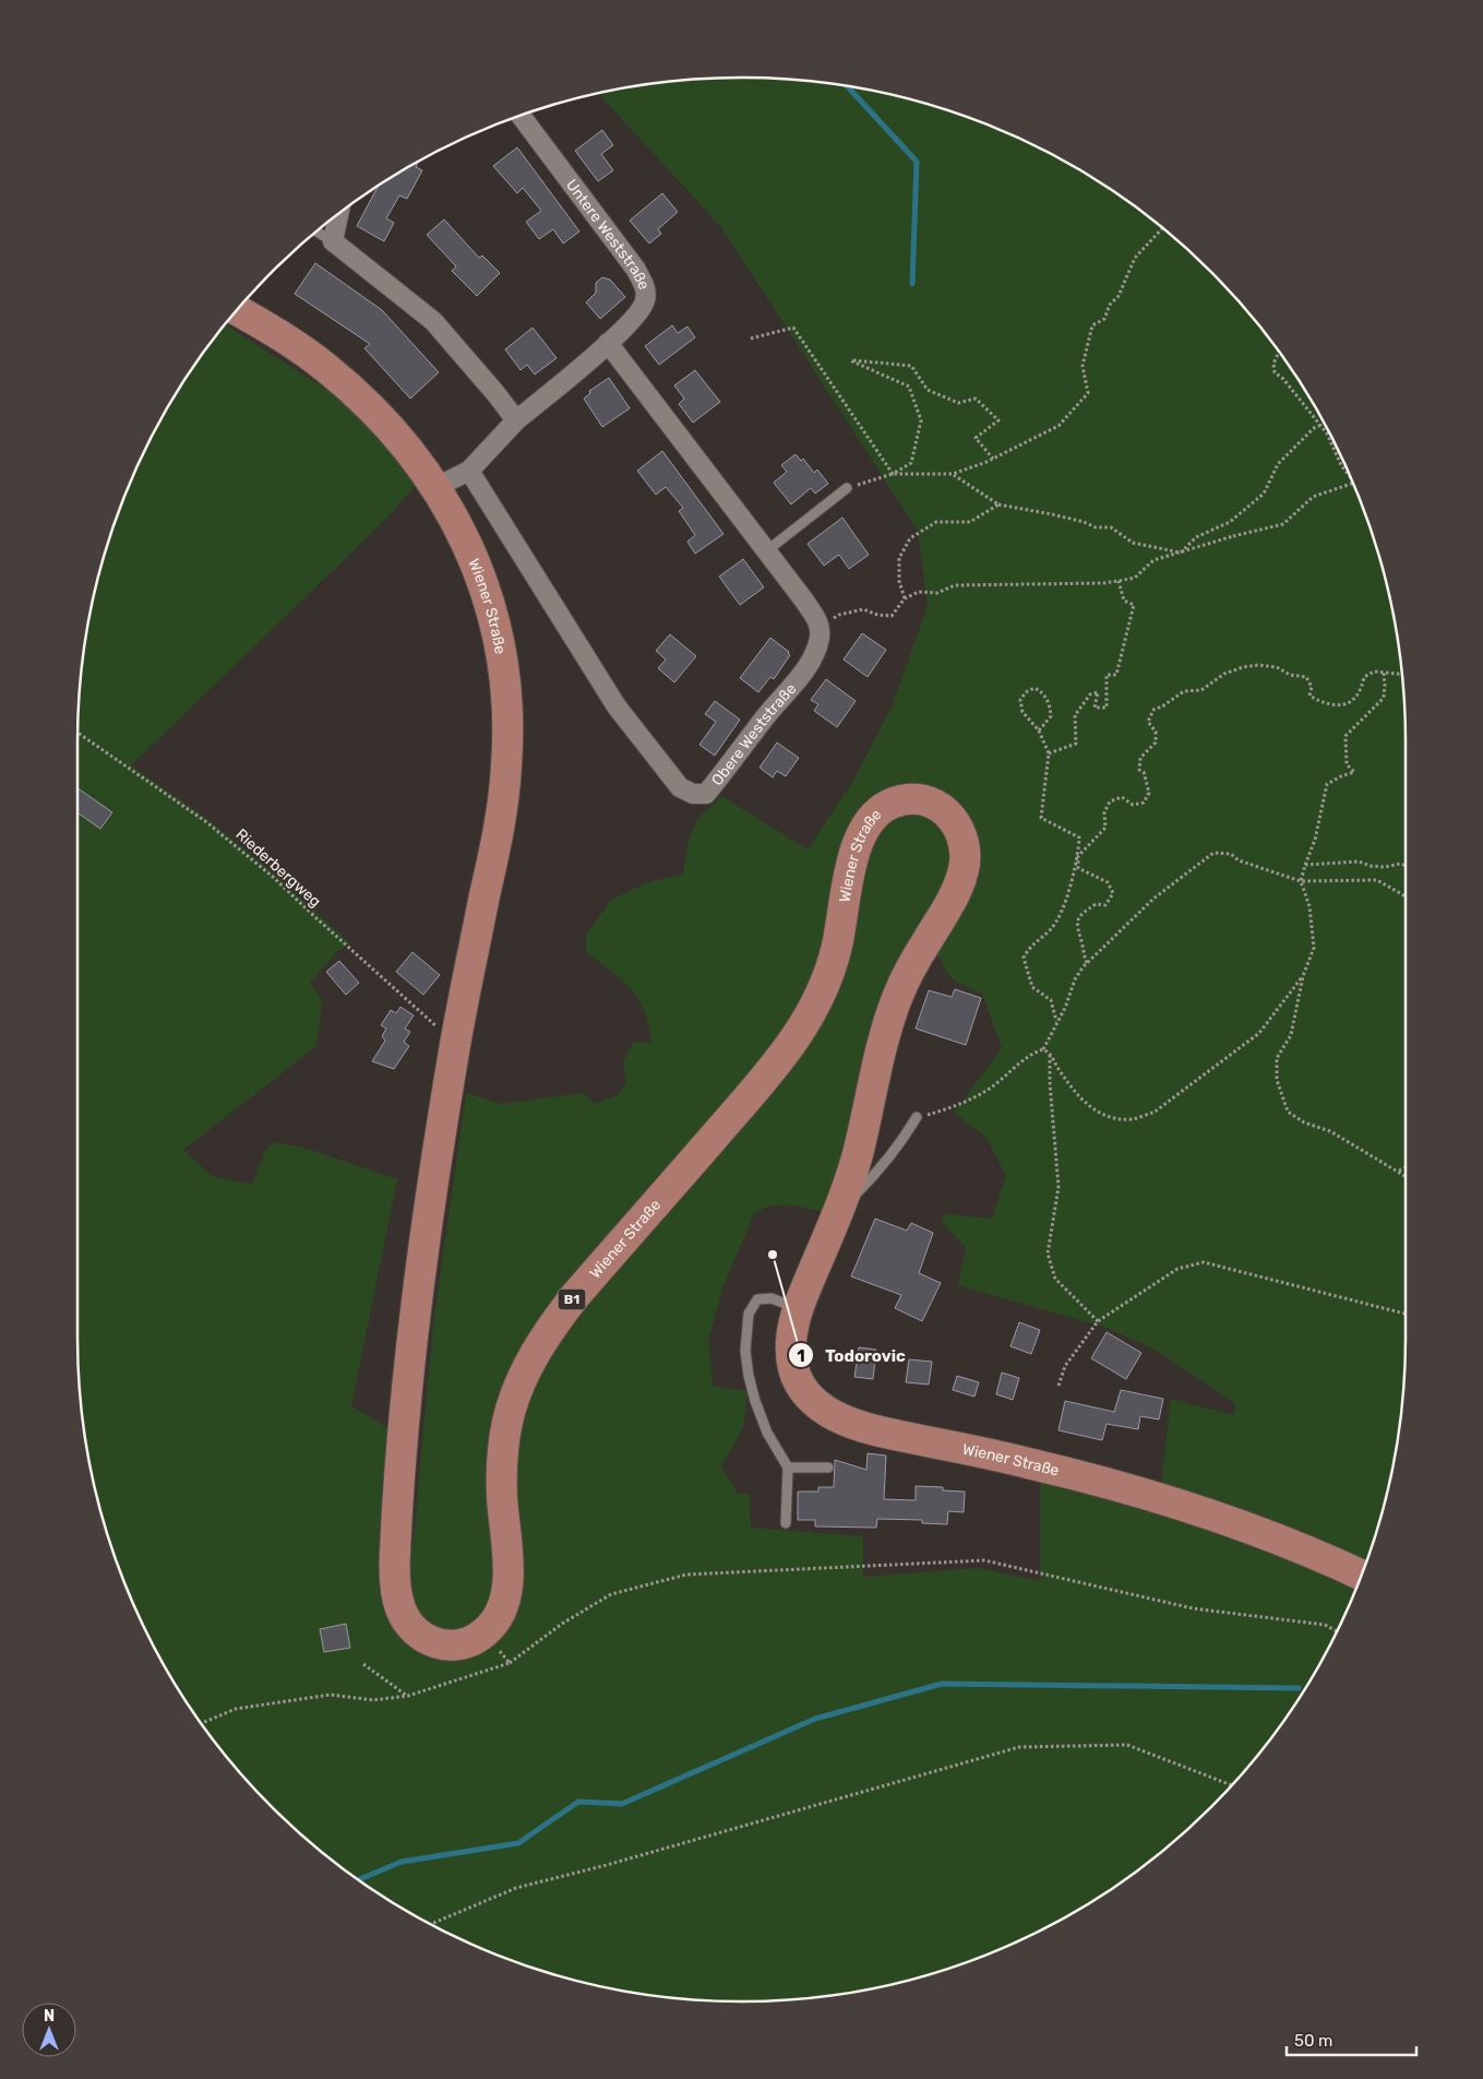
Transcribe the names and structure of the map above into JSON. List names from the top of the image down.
{
  "streets": {
    "main road": ["Wiener Straße", "B1"],
    "street": ["Untere Weststraße", "Obere Weststraße"],
    "path": ["Riederbergweg"]
  },
  "crossings": [
    ["Untere Weststraße", "Wiener Straße"],
    ["Untere Weststraße", "Obere Weststraße"],
    ["Wiener Straße", "Riederbergweg"]
  ],
  "places": ["Todorovic"],
  "scale_bar": "50 m",
  "north": "top"
}
